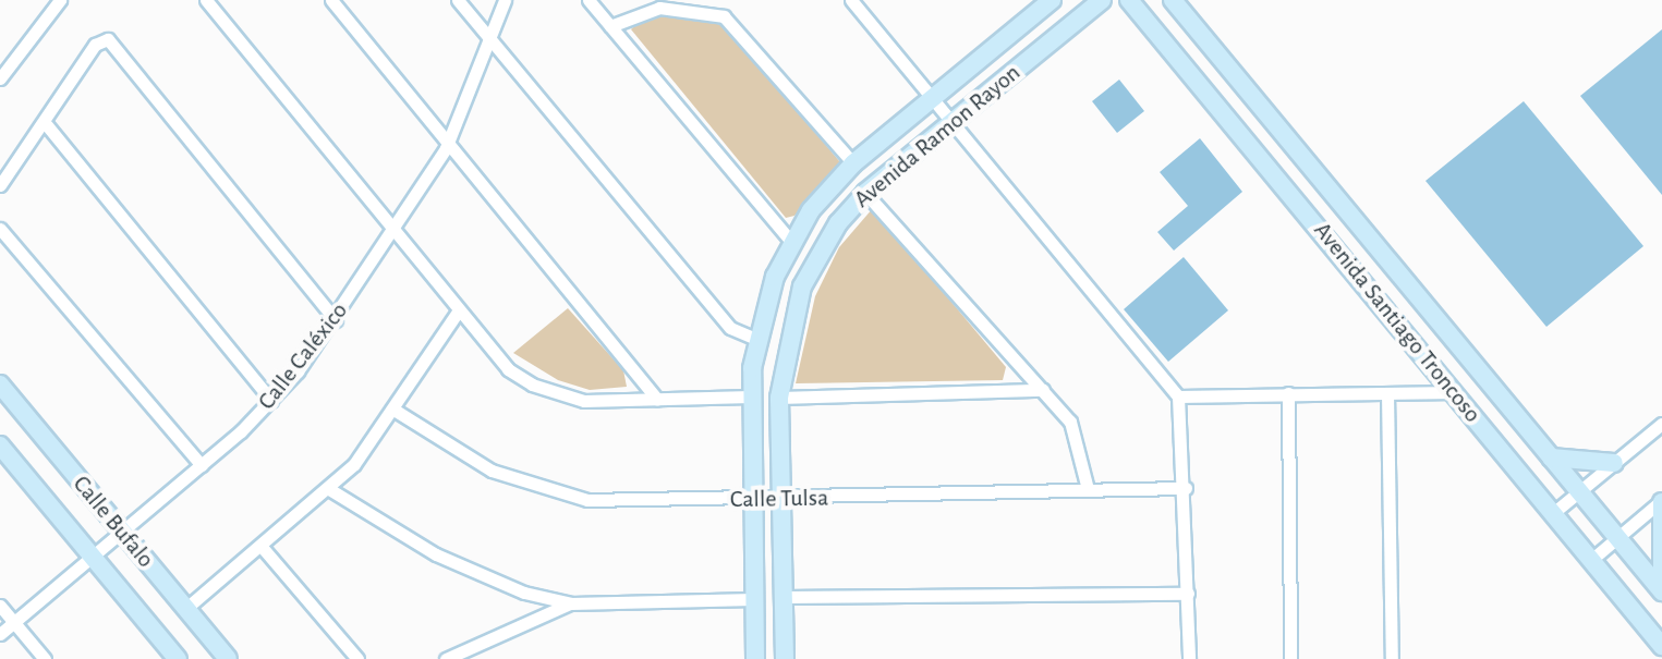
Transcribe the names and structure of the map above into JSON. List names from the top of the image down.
{
  "streets": {
    "main road": ["Avenida Ramon Rayon", "Avenida Santiago Troncoso", "Calle Bufalo"],
    "street": ["Calle Caléxico", "Calle Tulsa"]
  },
  "crossings": [
    ["Avenida Ramon Rayon", "Calle Tulsa"],
    ["Calle Caléxico", "Calle Bufalo"]
  ]
}
